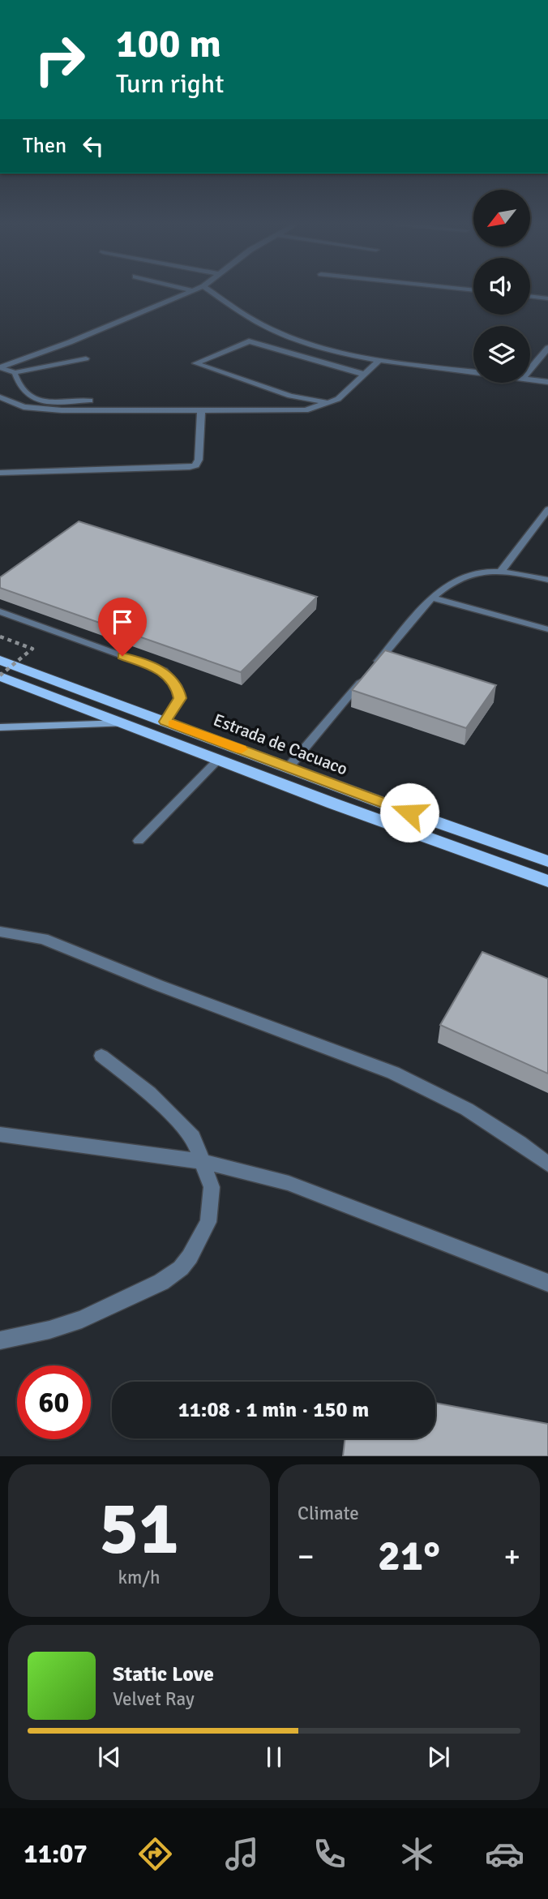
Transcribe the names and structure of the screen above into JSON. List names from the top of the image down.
{
  "streets": {
    "main road": ["Estrada de Cacuaco"]
  },
  "north": "bottom left",
  "page": {
    "turn": ["100 m", "Turn right"],
    "then": "Then",
    "limit": "60",
    "trip": "11:08 · 1 min · 150 m",
    "tile": [
      ["51", "km/h"],
      "Climate"
    ],
    "heat": ["−", "21°", "+"],
    "song": ["Static Love", "Velvet Ray"],
    "tabs": "11:07"
  }
}
